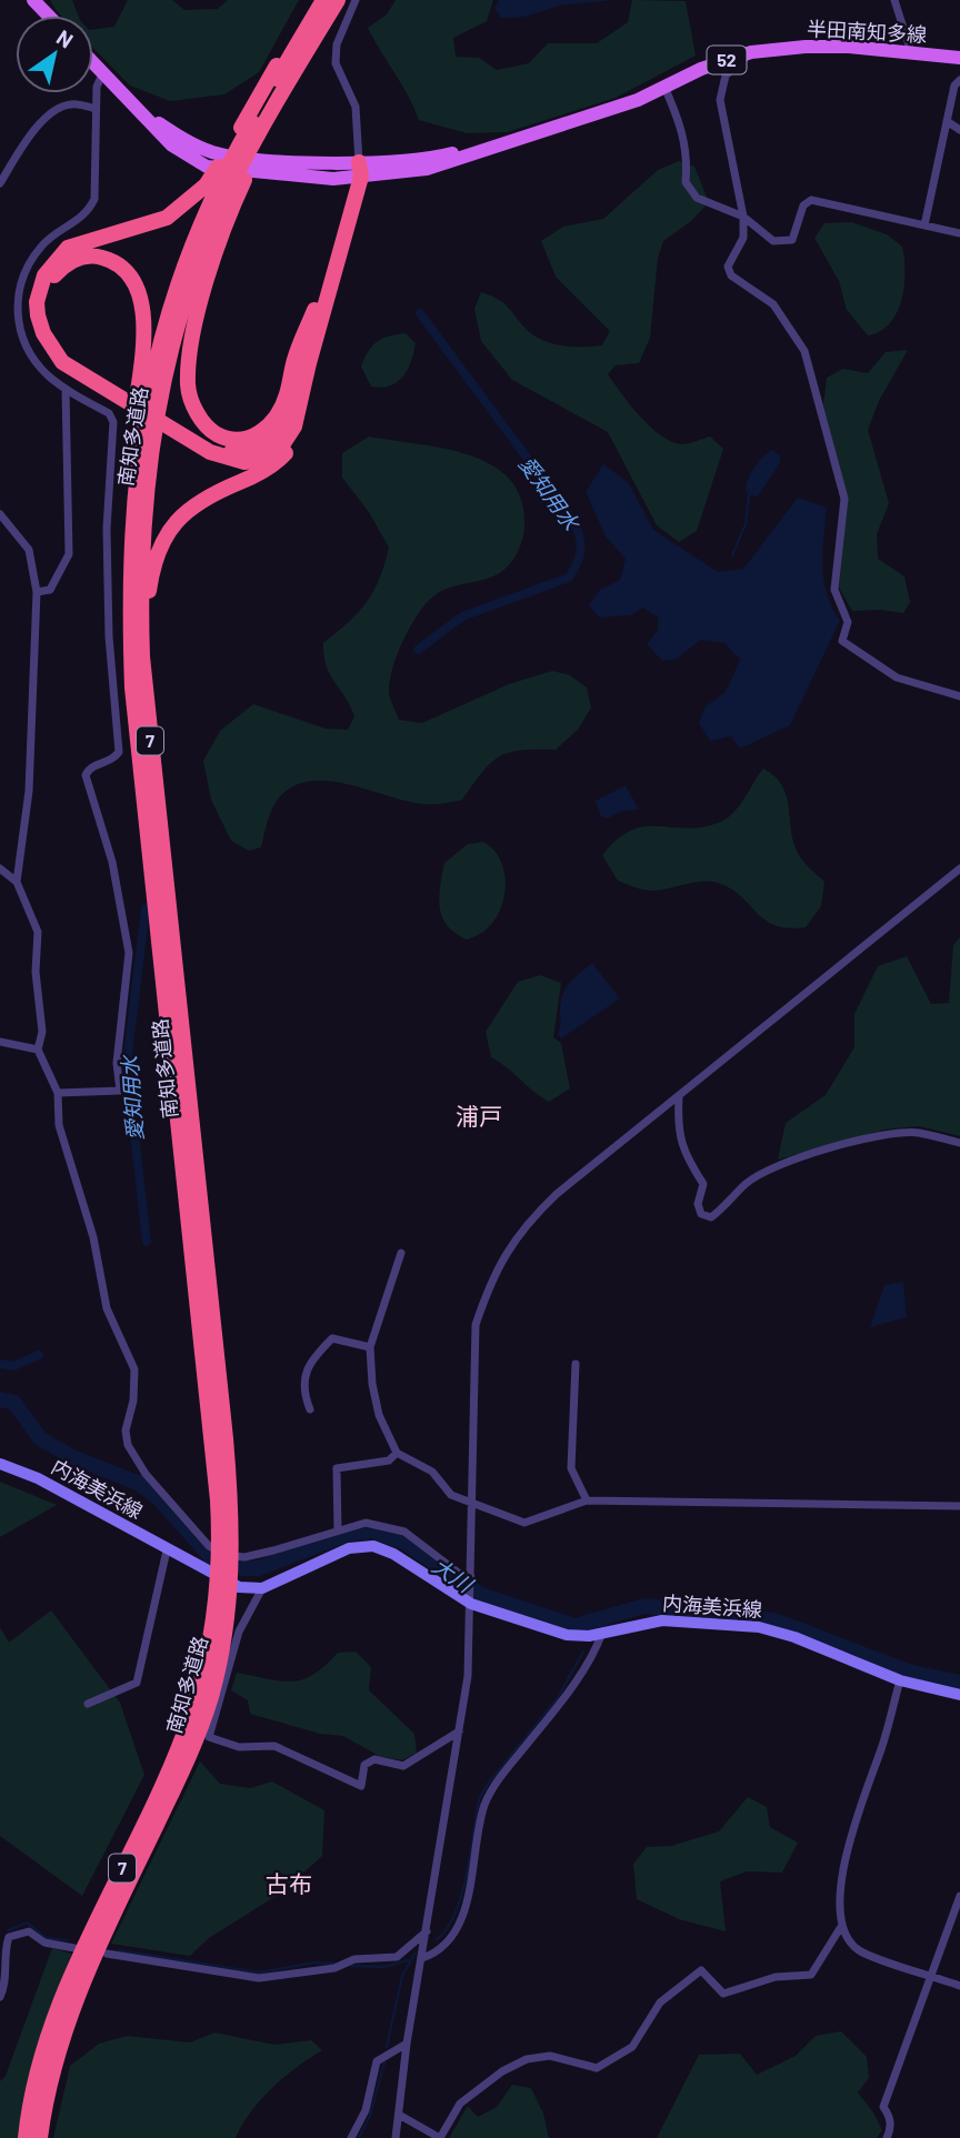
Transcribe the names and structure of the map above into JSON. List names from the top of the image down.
{
  "streets": {
    "highway": ["南知多道路", "7"],
    "main road": ["半田南知多線", "52", "内海美浜線"]
  },
  "districts": ["浦戸", "古布"],
  "water": ["愛知用水", "大川"],
  "north": "top right"
}
